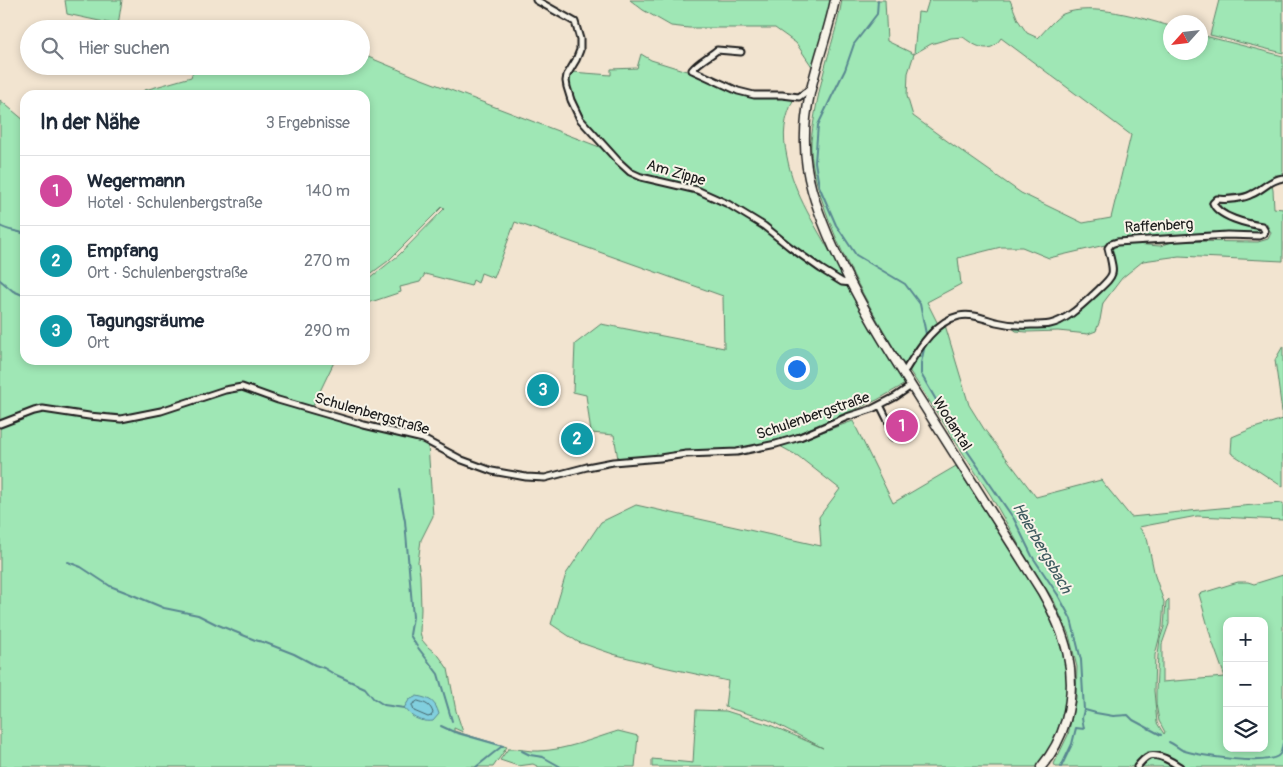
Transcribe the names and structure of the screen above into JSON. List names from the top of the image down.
{
  "streets": {
    "main road": ["Wodantal"],
    "street": ["Am Zippe", "Raffenberg", "Schulenbergstraße"]
  },
  "crossings": [
    ["Am Zippe", "Wodantal"],
    ["Raffenberg", "Wodantal"],
    ["Schulenbergstraße", "Wodantal"]
  ],
  "water": ["Heierbergsbach"],
  "north": "bottom left",
  "page": {
    "search": "Hier suchen",
    "heading": ["In der Nähe", "3 Ergebnisse"],
    "list": [
      {
        "mark": "1",
        "name": "Wegermann",
        "note": "Hotel · Schulenbergstraße",
        "value": "140 m"
      },
      {
        "mark": "2",
        "name": "Empfang",
        "note": "Ort · Schulenbergstraße",
        "value": "270 m"
      },
      {
        "mark": "3",
        "name": "Tagungsräume",
        "note": "Ort",
        "value": "290 m"
      }
    ],
    "pins": ["3", "1", "2"],
    "map_buttons": ["+", "−"]
  }
}
